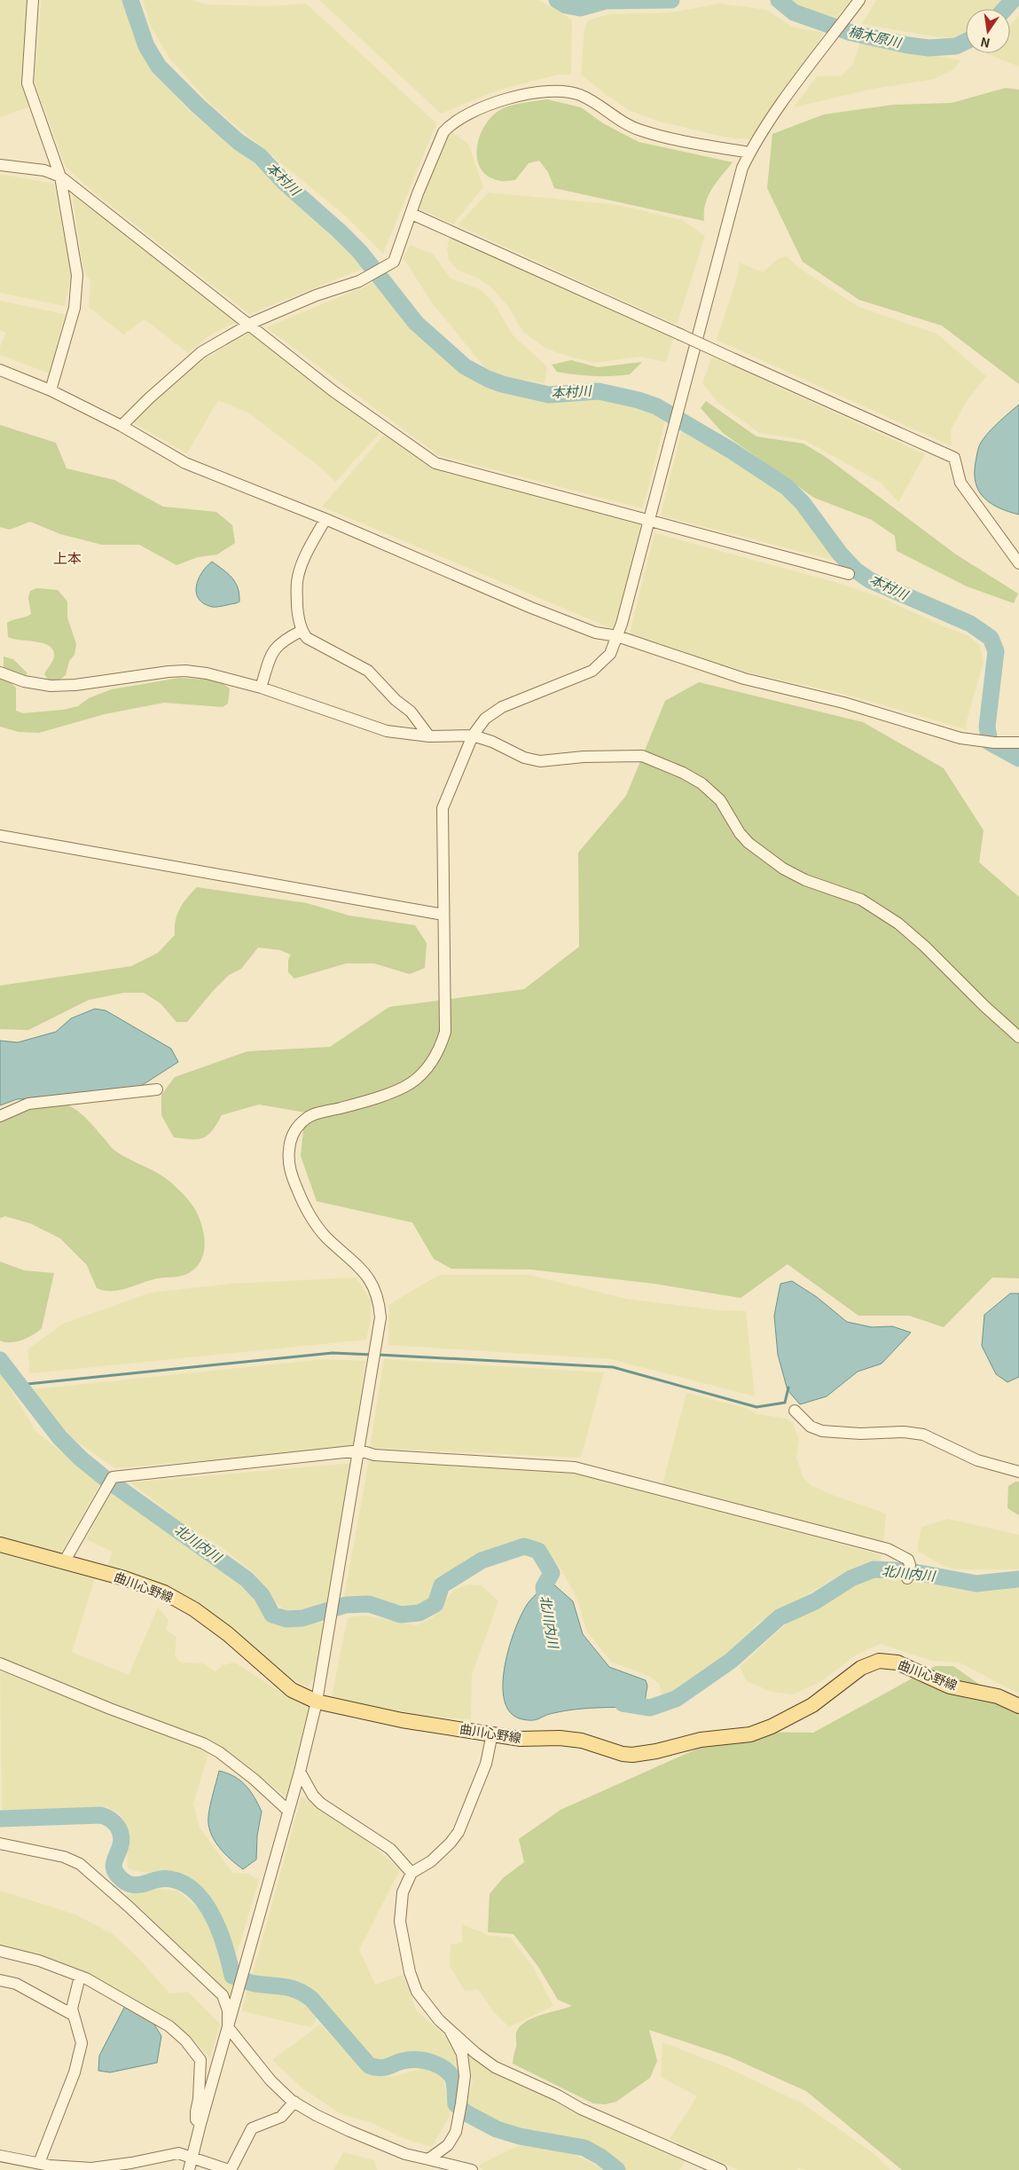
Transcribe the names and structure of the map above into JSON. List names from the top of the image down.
{
  "streets": {
    "main road": ["曲川心野線"]
  },
  "districts": ["上本"],
  "water": ["楠木原川", "本村川", "北川内川"],
  "north": "bottom"
}
